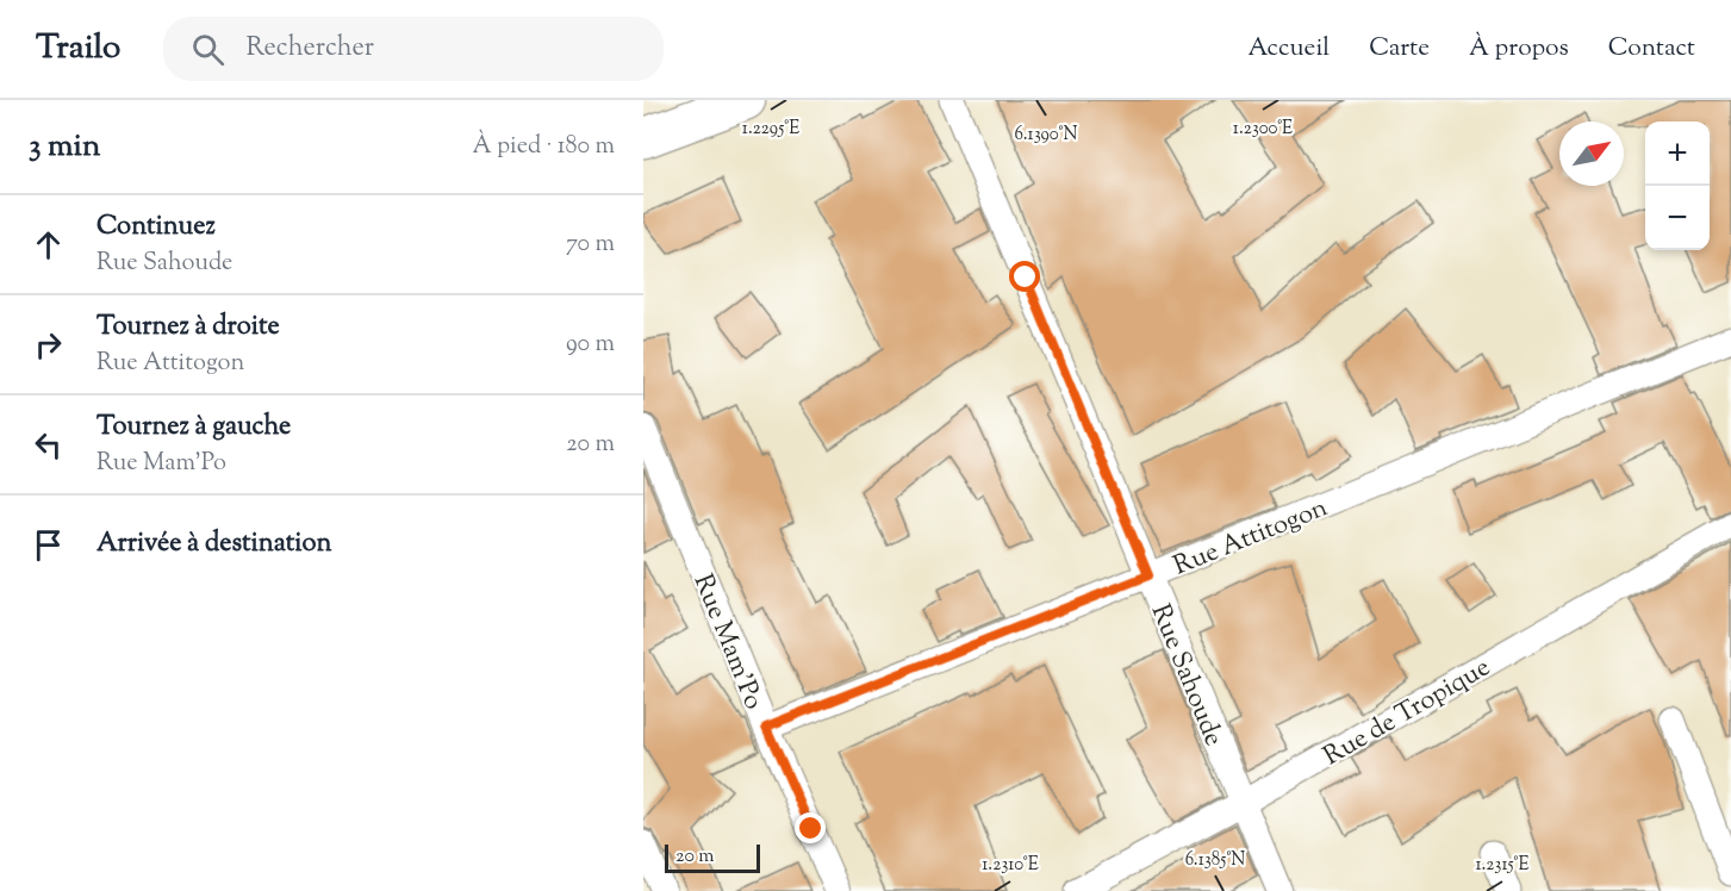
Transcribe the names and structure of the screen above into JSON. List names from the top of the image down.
{
  "streets": {
    "street": [
      "Rue Attitogon",
      "Rue Mam'Po",
      "Rue Sahoude",
      "Rue de Tropique"
    ]
  },
  "crossings": [
    ["Rue Attitogon", "Rue Mam'Po"],
    ["Rue Attitogon", "Rue Sahoude"],
    ["Rue Sahoude", "Rue de Tropique"]
  ],
  "scale_bar": "20 m",
  "north": "top right",
  "page": {
    "header": "Trailo",
    "search": "Rechercher",
    "nav": [
      "Accueil",
      "Carte",
      "À propos",
      "Contact"
    ],
    "heading": ["3 min", "À pied · 180 m"],
    "map_buttons": ["+", "−"],
    "list": [
      ["Continuez", "Rue Sahoude", "70 m"],
      ["Tournez à droite", "Rue Attitogon", "90 m"],
      ["Tournez à gauche", "Rue Mam'Po", "20 m"],
      "Arrivée à destination"
    ],
    "scale": "20 m"
  },
  "coordinates": [
    "1.2300°E",
    "1.2295°E",
    "6.1390°N",
    "6.1385°N",
    "1.2310°E",
    "1.2315°E"
  ]
}
